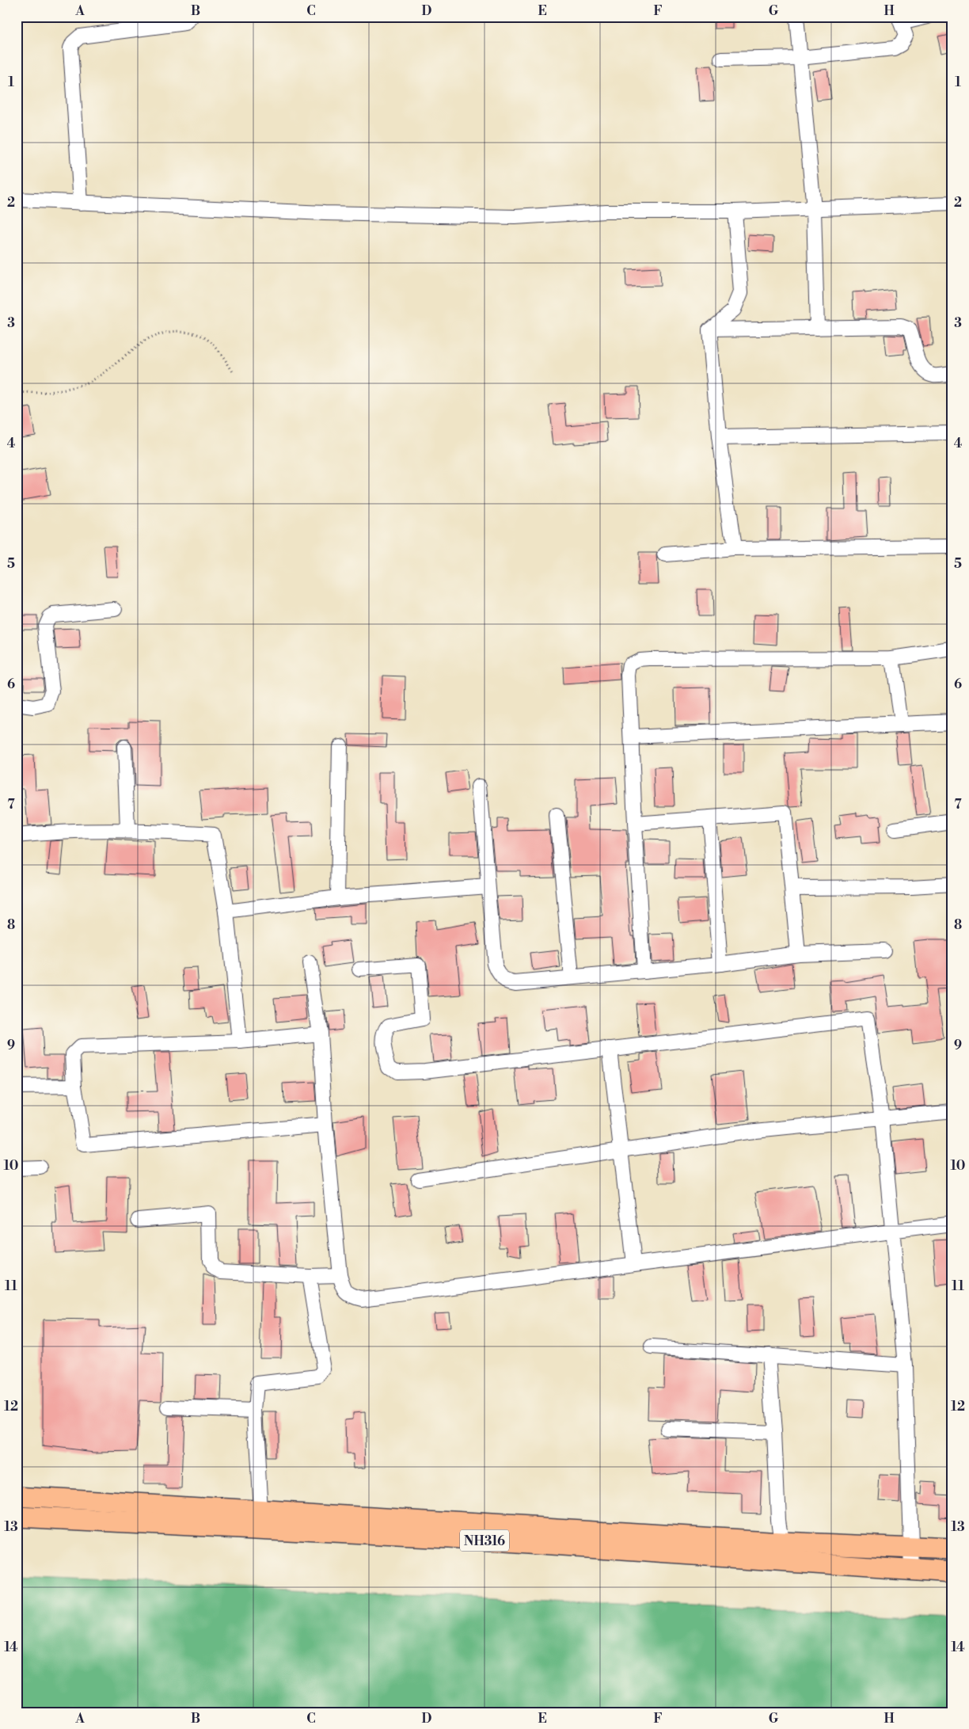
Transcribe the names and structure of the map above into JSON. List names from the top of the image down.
{
  "streets": {
    "highway": ["NH316"]
  },
  "grid": {
    "columns": [
      "A",
      "B",
      "C",
      "D",
      "E",
      "F",
      "G",
      "H"
    ],
    "rows": [
      "1",
      "2",
      "3",
      "4",
      "5",
      "6",
      "7",
      "8",
      "9",
      "10",
      "11",
      "12",
      "13",
      "14"
    ]
  }
}
